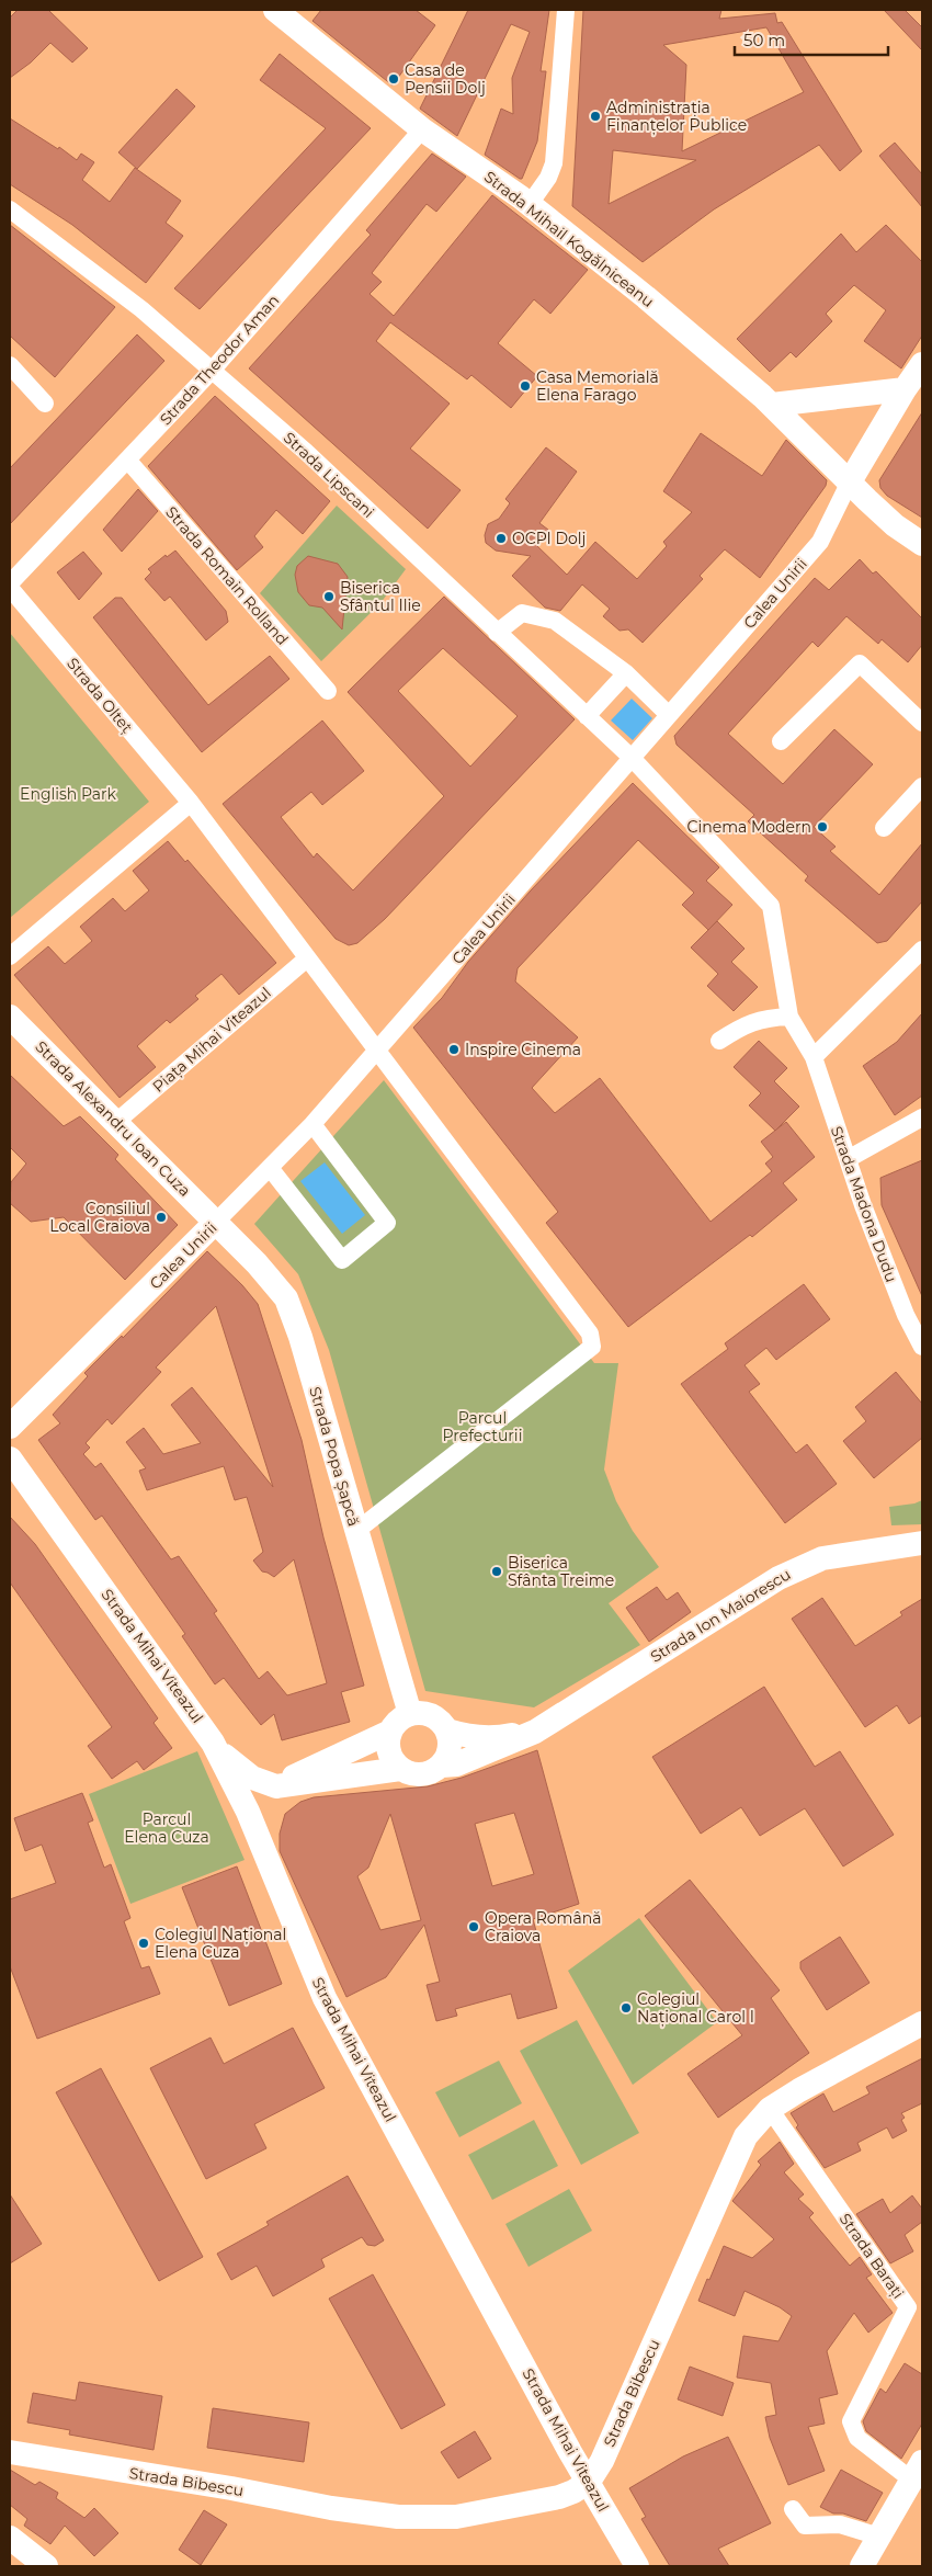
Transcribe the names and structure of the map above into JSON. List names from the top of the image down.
{
  "streets": {
    "street": [
      "Strada Mihail Kogălniceanu",
      "Strada Theodor Aman",
      "Strada Lipscani",
      "Strada Romain Rolland",
      "Calea Unirii",
      "Strada Olteț",
      "Piața Mihai Viteazul",
      "Strada Alexandru Ioan Cuza",
      "Strada Madona Dudu",
      "Strada Popa Șapcă",
      "Strada Ion Maiorescu",
      "Strada Mihai Viteazul",
      "Strada Barați",
      "Strada Bibescu"
    ]
  },
  "crossings": [
    ["Strada Mihail Kogălniceanu", "Strada Theodor Aman"],
    ["Strada Mihail Kogălniceanu", "Calea Unirii"],
    ["Strada Theodor Aman", "Strada Lipscani"],
    ["Strada Theodor Aman", "Strada Romain Rolland"],
    ["Strada Theodor Aman", "Strada Olteț"],
    ["Strada Lipscani", "Calea Unirii"],
    ["Strada Lipscani", "Strada Madona Dudu"],
    ["Calea Unirii", "Strada Olteț"],
    ["Calea Unirii", "Strada Alexandru Ioan Cuza"],
    ["Calea Unirii", "Strada Popa Șapcă"],
    ["Strada Olteț", "Piața Mihai Viteazul"],
    ["Strada Olteț", "Strada Popa Șapcă"],
    ["Piața Mihai Viteazul", "Strada Alexandru Ioan Cuza"],
    ["Strada Alexandru Ioan Cuza", "Strada Popa Șapcă"],
    ["Strada Popa Șapcă", "Strada Ion Maiorescu"],
    ["Strada Mihai Viteazul", "Strada Bibescu"],
    ["Strada Barați", "Strada Bibescu"]
  ],
  "parks": ["English Park", "Parcul Prefecturii", "Parcul Elena Cuza"],
  "places": [
    "Casa de Pensii Dolj",
    "Administrația Finanțelor Publice",
    "Casa Memorială Elena Farago",
    "OCPI Dolj",
    "Biserica Sfântul Ilie",
    "Cinema Modern",
    "Inspire Cinema",
    "Consiliul Local Craiova",
    "Biserica Sfânta Treime",
    "Opera Română Craiova",
    "Colegiul Național Elena Cuza",
    "Colegiul Național Carol I"
  ],
  "scale_bar": "50 m"
}
